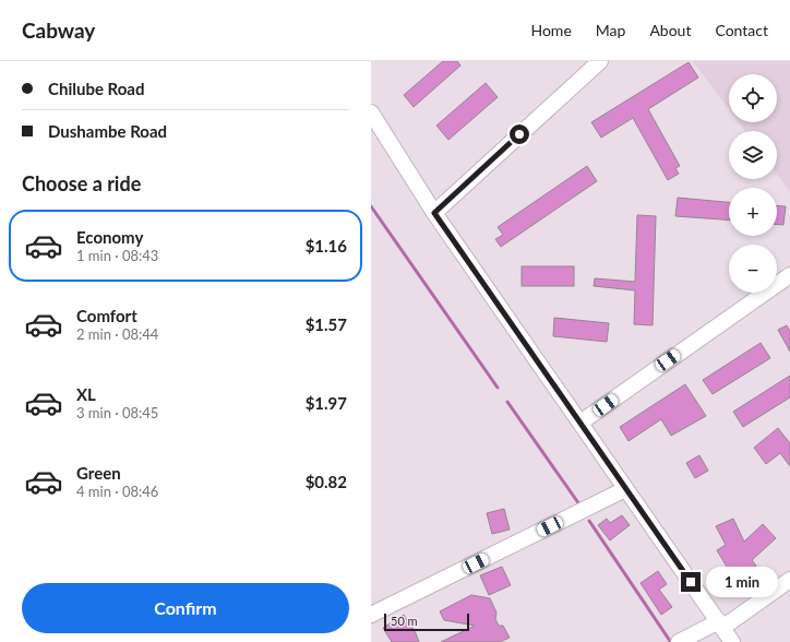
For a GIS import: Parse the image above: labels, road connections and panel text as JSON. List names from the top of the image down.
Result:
{
  "scale_bar": "50 m",
  "page": {
    "header": "Cabway",
    "nav": [
      "Home",
      "Map",
      "About",
      "Contact"
    ],
    "banner": ["Chilube Road", "Dushambe Road"],
    "map_buttons": ["+", "−"],
    "heading": "Choose a ride",
    "list": [
      {
        "name": "Economy",
        "note": "1 min · 08:43",
        "value": "$1.16"
      },
      {
        "name": "Comfort",
        "note": "2 min · 08:44",
        "value": "$1.57"
      },
      {
        "name": "XL",
        "note": "3 min · 08:45",
        "value": "$1.97"
      },
      {
        "name": "Green",
        "note": "4 min · 08:46",
        "value": "$0.82"
      }
    ],
    "bubble": "1 min",
    "buttons": "Confirm",
    "scale": "50 m"
  }
}
